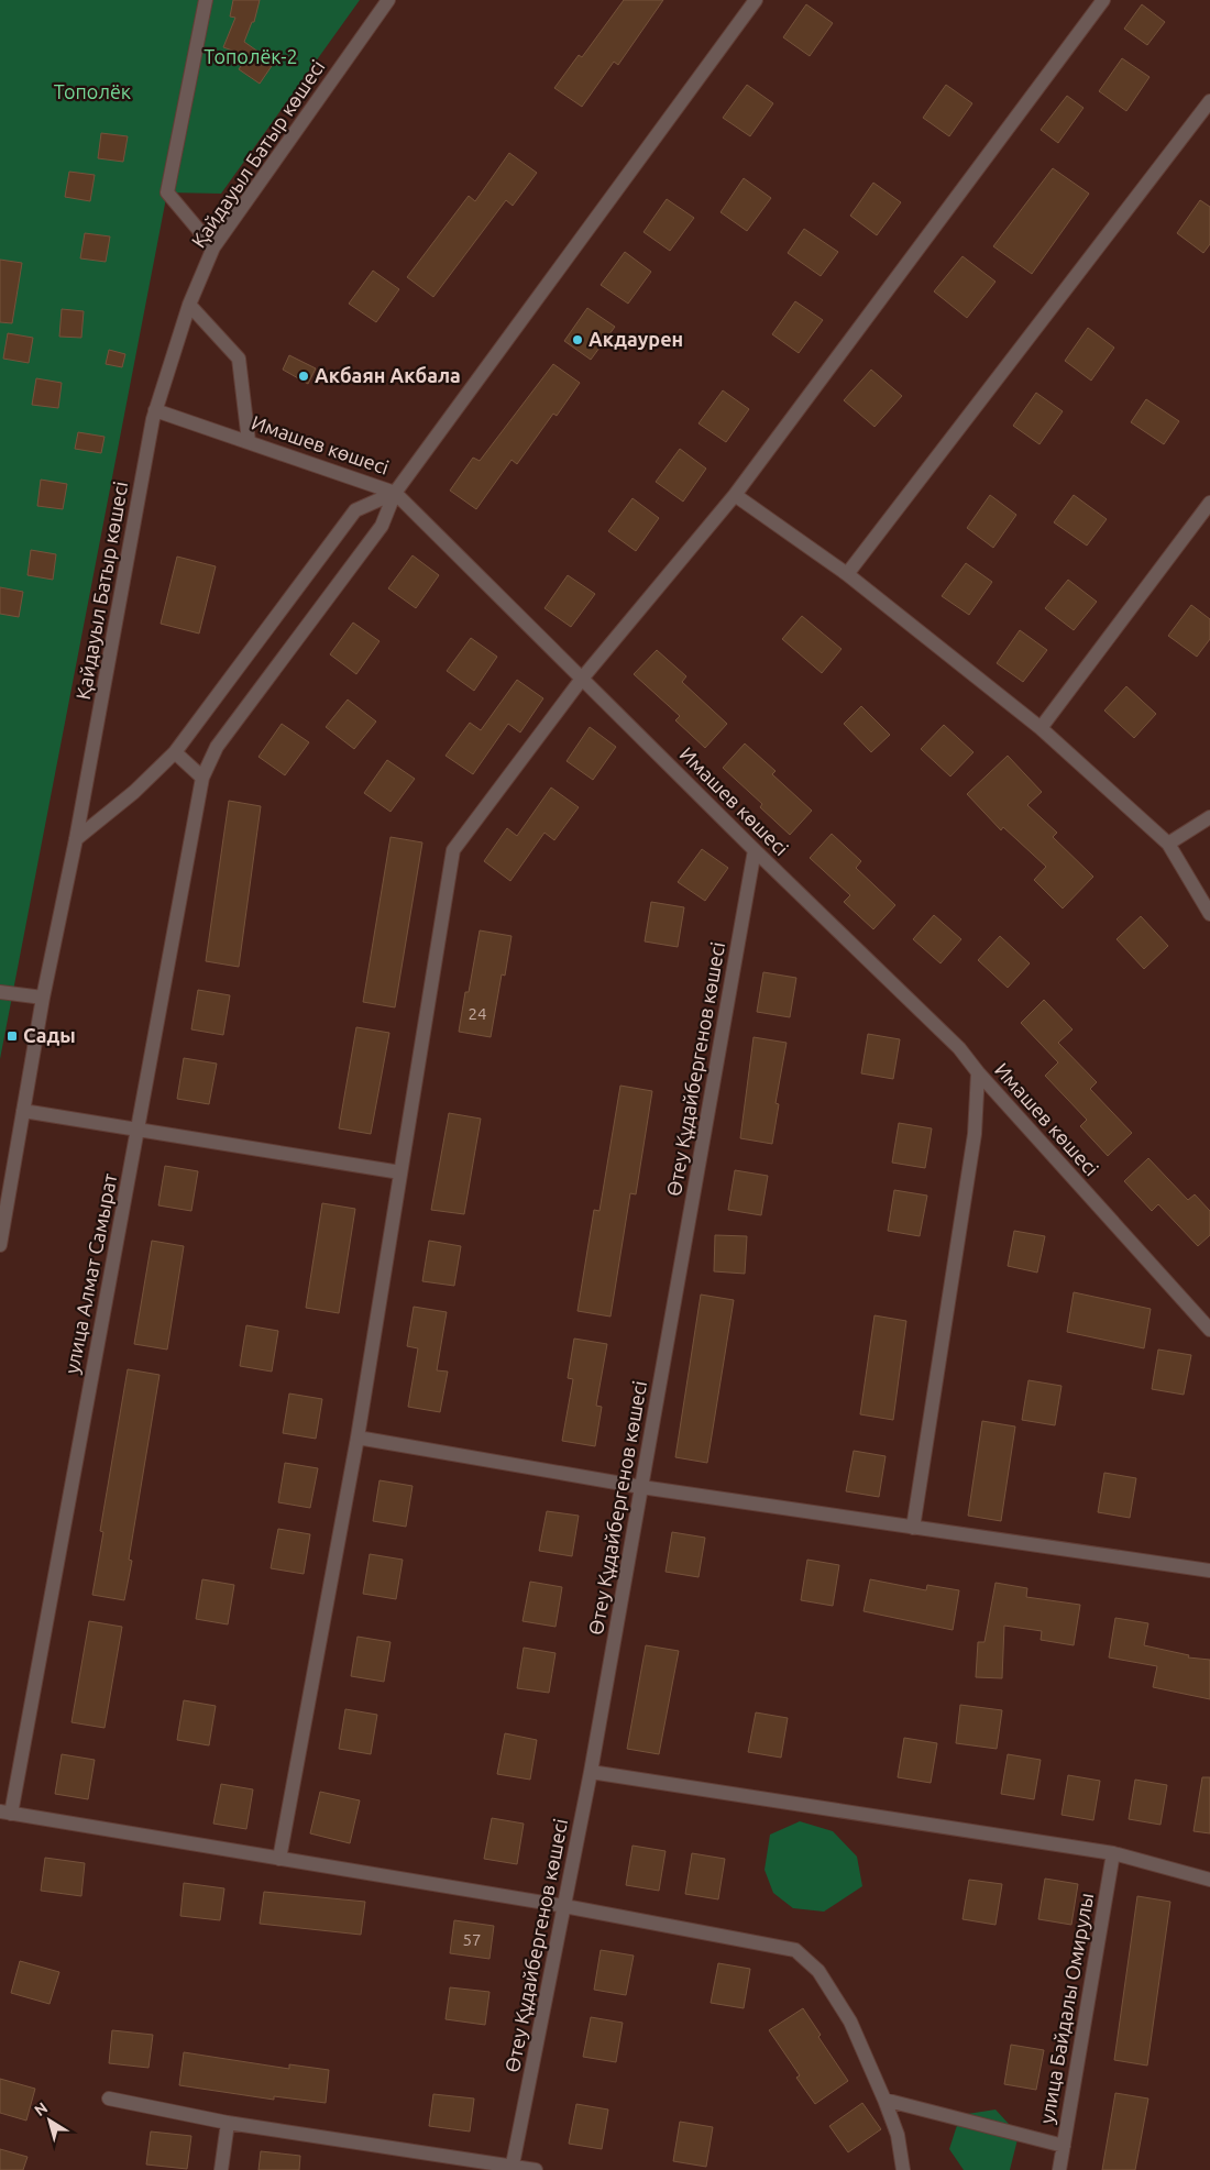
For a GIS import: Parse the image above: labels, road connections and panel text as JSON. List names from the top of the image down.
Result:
{
  "streets": {
    "street": [
      "Қайдауыл Батыр көшесі",
      "Имашев көшесі",
      "Өтеу Құдайбергенов көшесі",
      "улица Алмат Самырат",
      "улица Байдалы Омирулы"
    ]
  },
  "crossings": [
    ["Қайдауыл Батыр көшесі", "Имашев көшесі"],
    ["Имашев көшесі", "Өтеу Құдайбергенов көшесі"],
    ["Имашев көшесі", "улица Алмат Самырат"]
  ],
  "parks": ["Тополёк-2", "Тополёк"],
  "places": {
    "other": ["Акдаурен", "Акбаян Акбала"],
    "transit": ["Сады"]
  },
  "house_numbers": ["24", "57"],
  "north": "top left"
}
